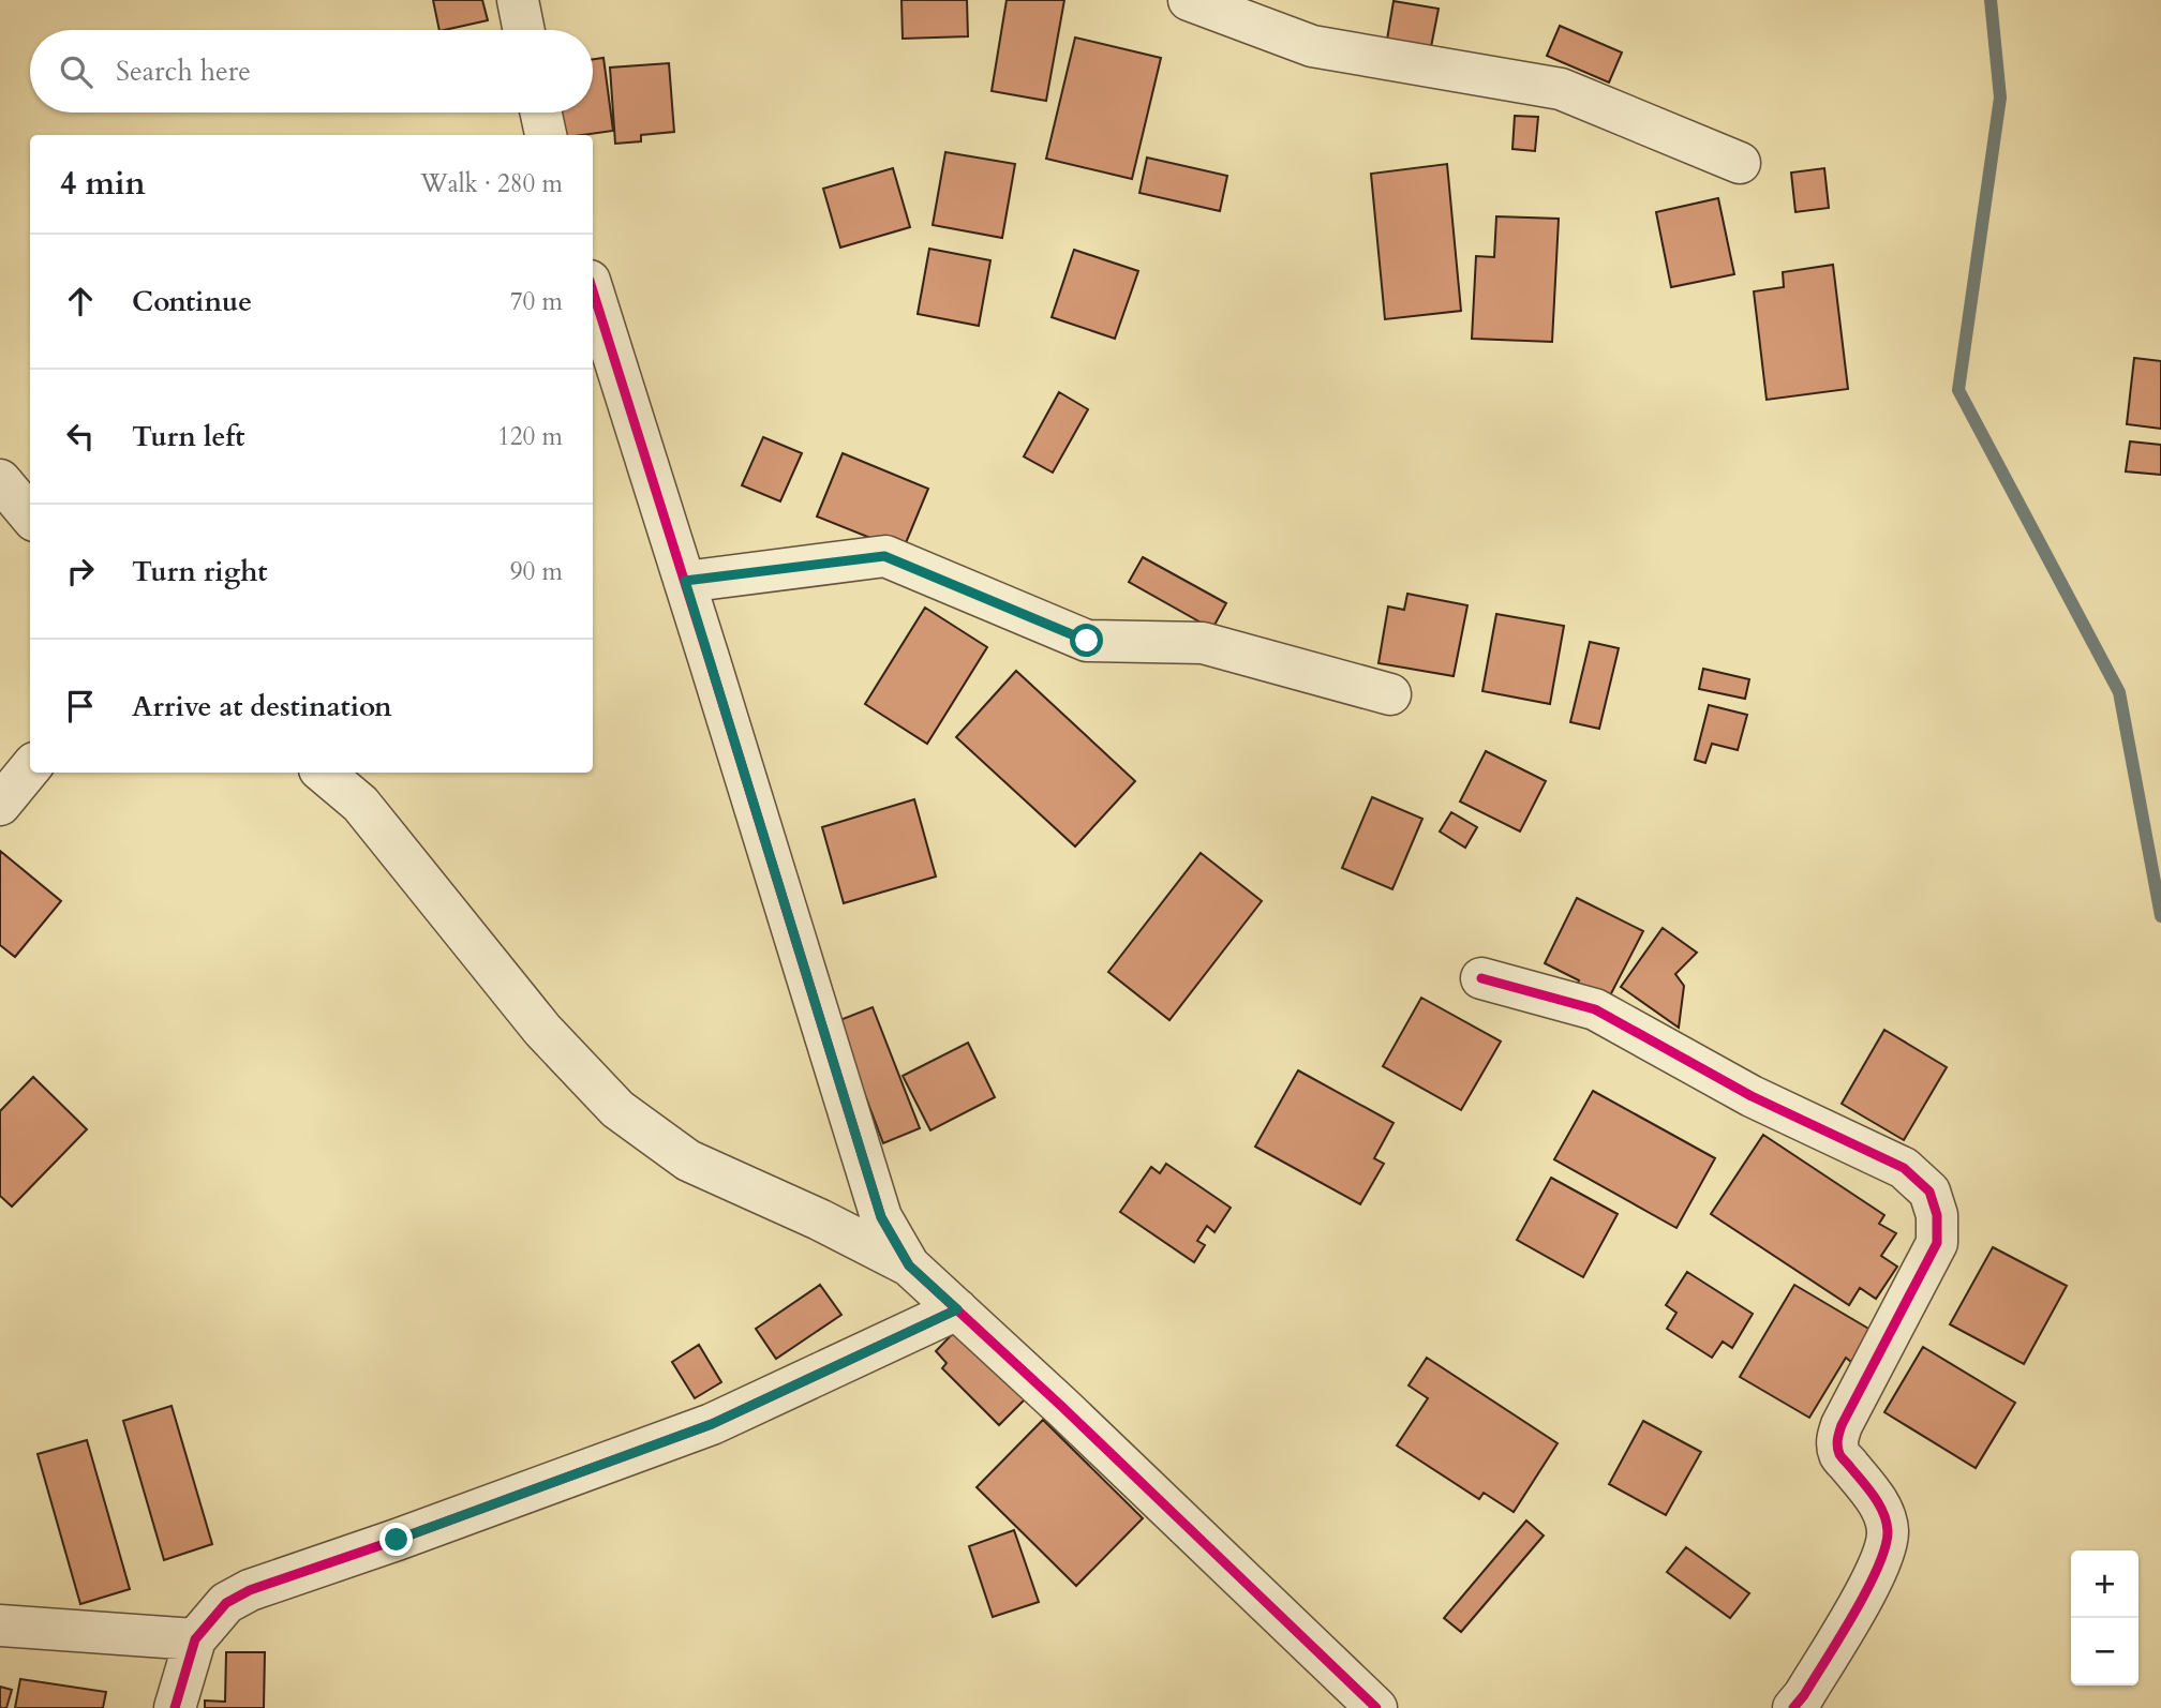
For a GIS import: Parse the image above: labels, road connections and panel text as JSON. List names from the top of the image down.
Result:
{
  "page": {
    "search": "Search here",
    "heading": ["4 min", "Walk · 280 m"],
    "list": [
      ["Continue", "70 m"],
      ["Turn left", "120 m"],
      ["Turn right", "90 m"],
      "Arrive at destination"
    ],
    "map_buttons": ["+", "−"]
  }
}
